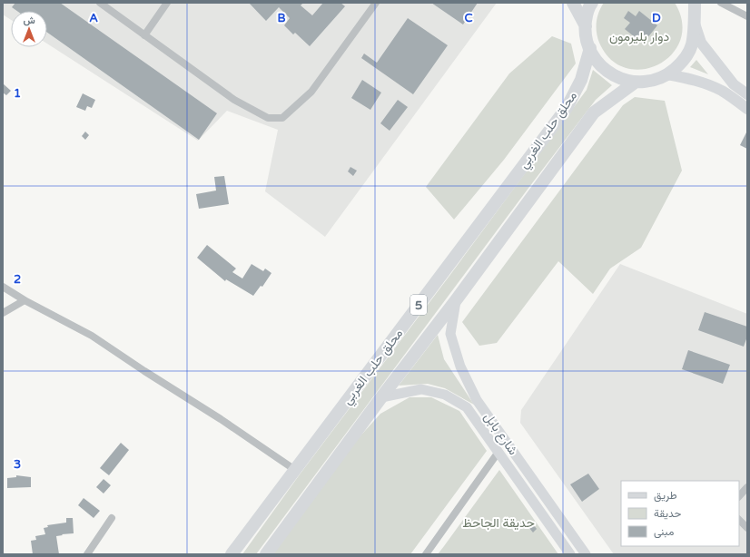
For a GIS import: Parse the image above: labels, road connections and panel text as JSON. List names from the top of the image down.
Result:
{
  "streets": {
    "highway": ["محلق حلب الغربي", "5"],
    "street": ["شارع بابل"]
  },
  "crossings": [
    ["محلق حلب الغربي", "شارع بابل"]
  ],
  "parks": ["دوار بليرمون", "حديقة الجاحظ"],
  "legend": ["طريق", "حديقة", "مبنى"],
  "north": "top",
  "grid": {
    "columns": [
      "A",
      "B",
      "C",
      "D"
    ],
    "rows": ["1", "2", "3"]
  }
}
